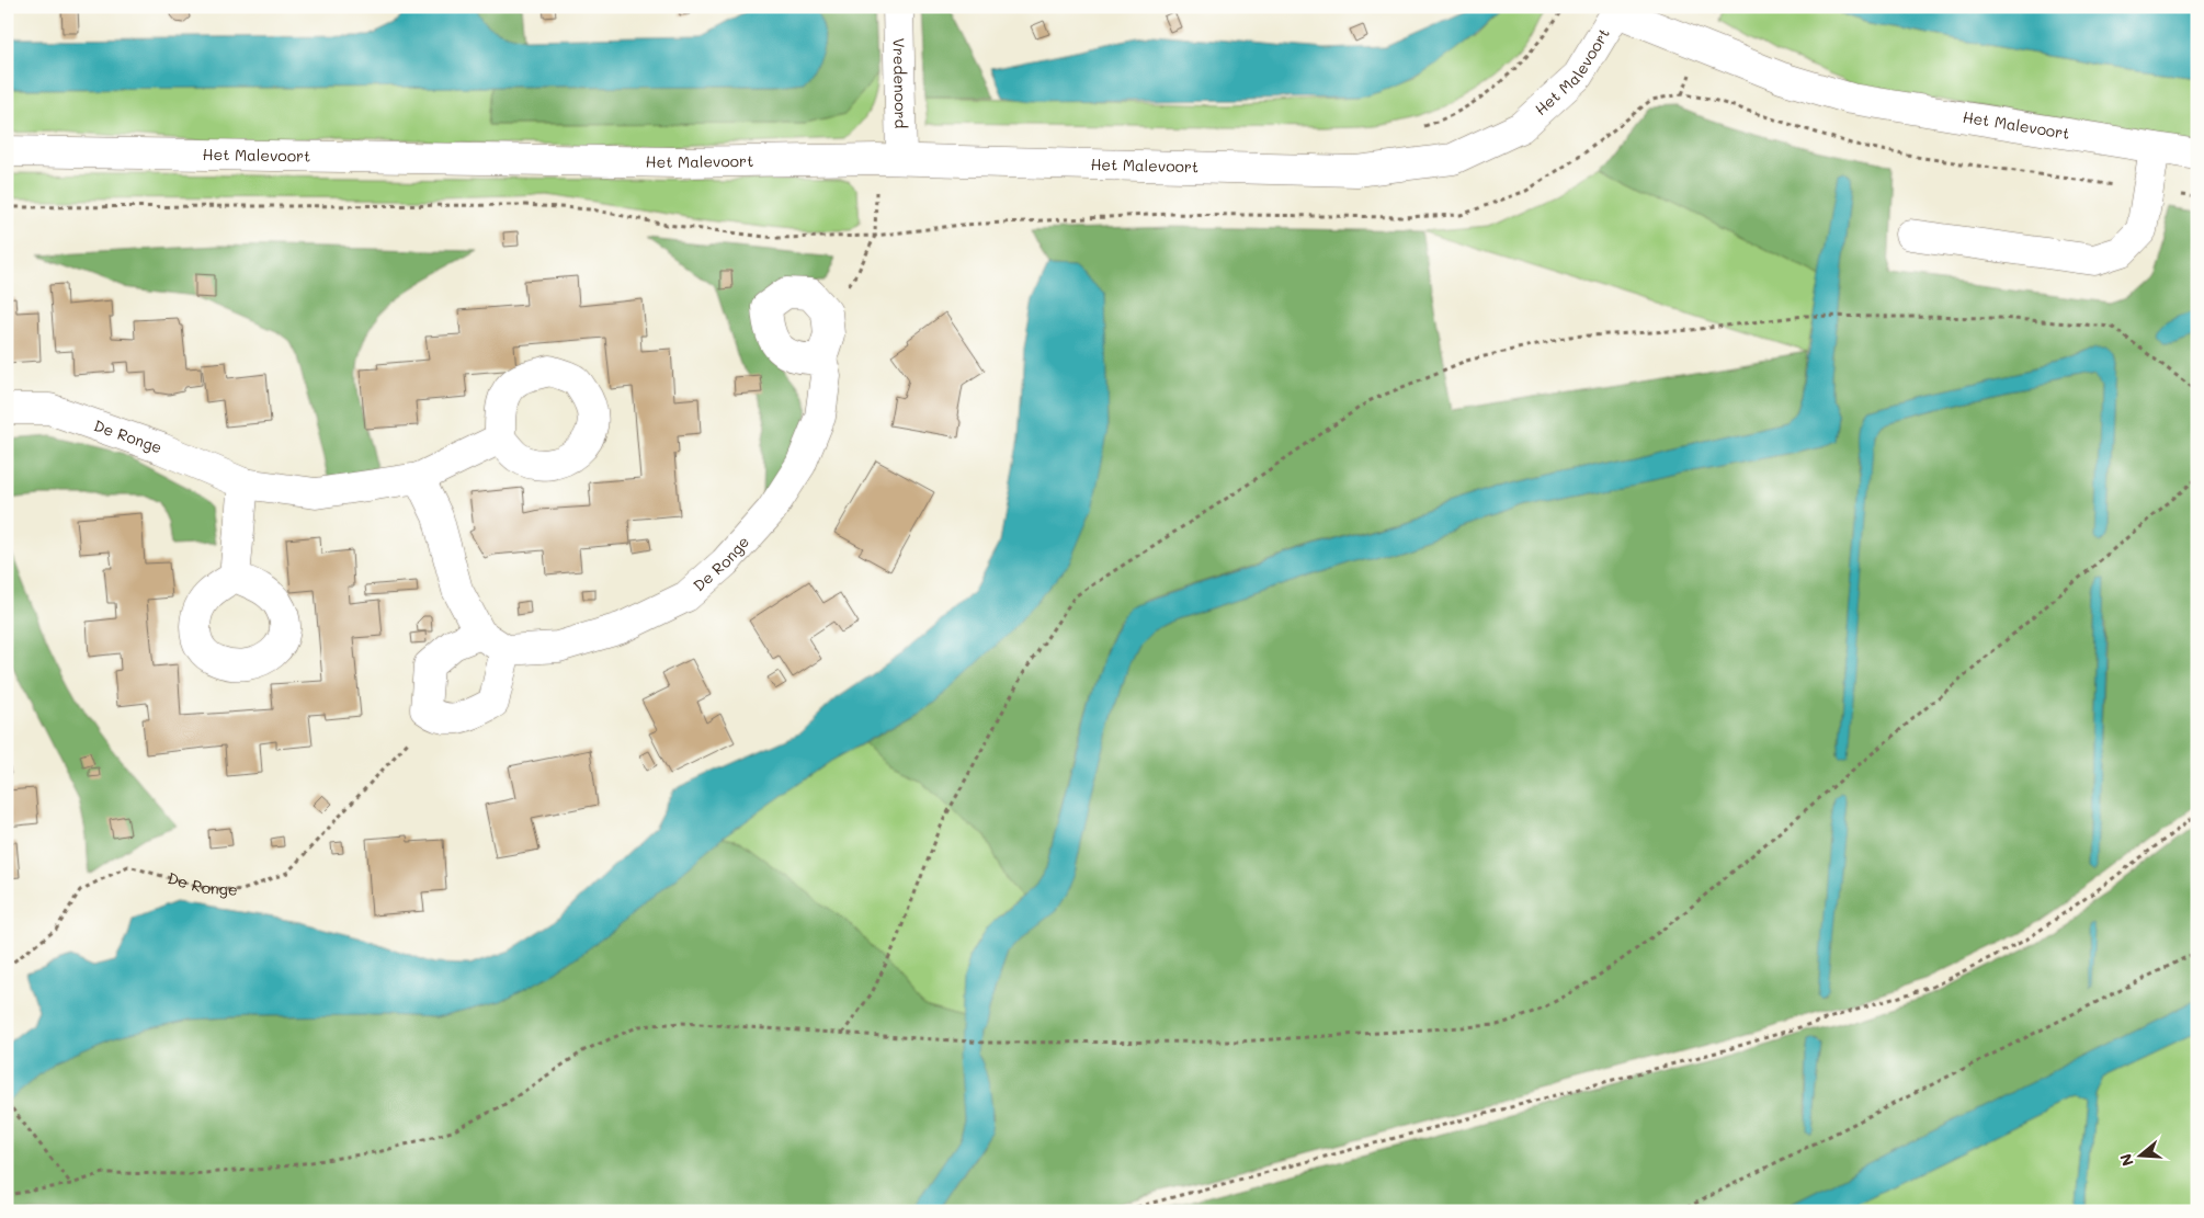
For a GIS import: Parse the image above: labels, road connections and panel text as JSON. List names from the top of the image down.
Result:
{
  "streets": {
    "street": ["Het Malevoort", "Vredenoord", "De Ronge"]
  },
  "crossings": [
    ["Het Malevoort", "Vredenoord"]
  ],
  "north": "left"
}
